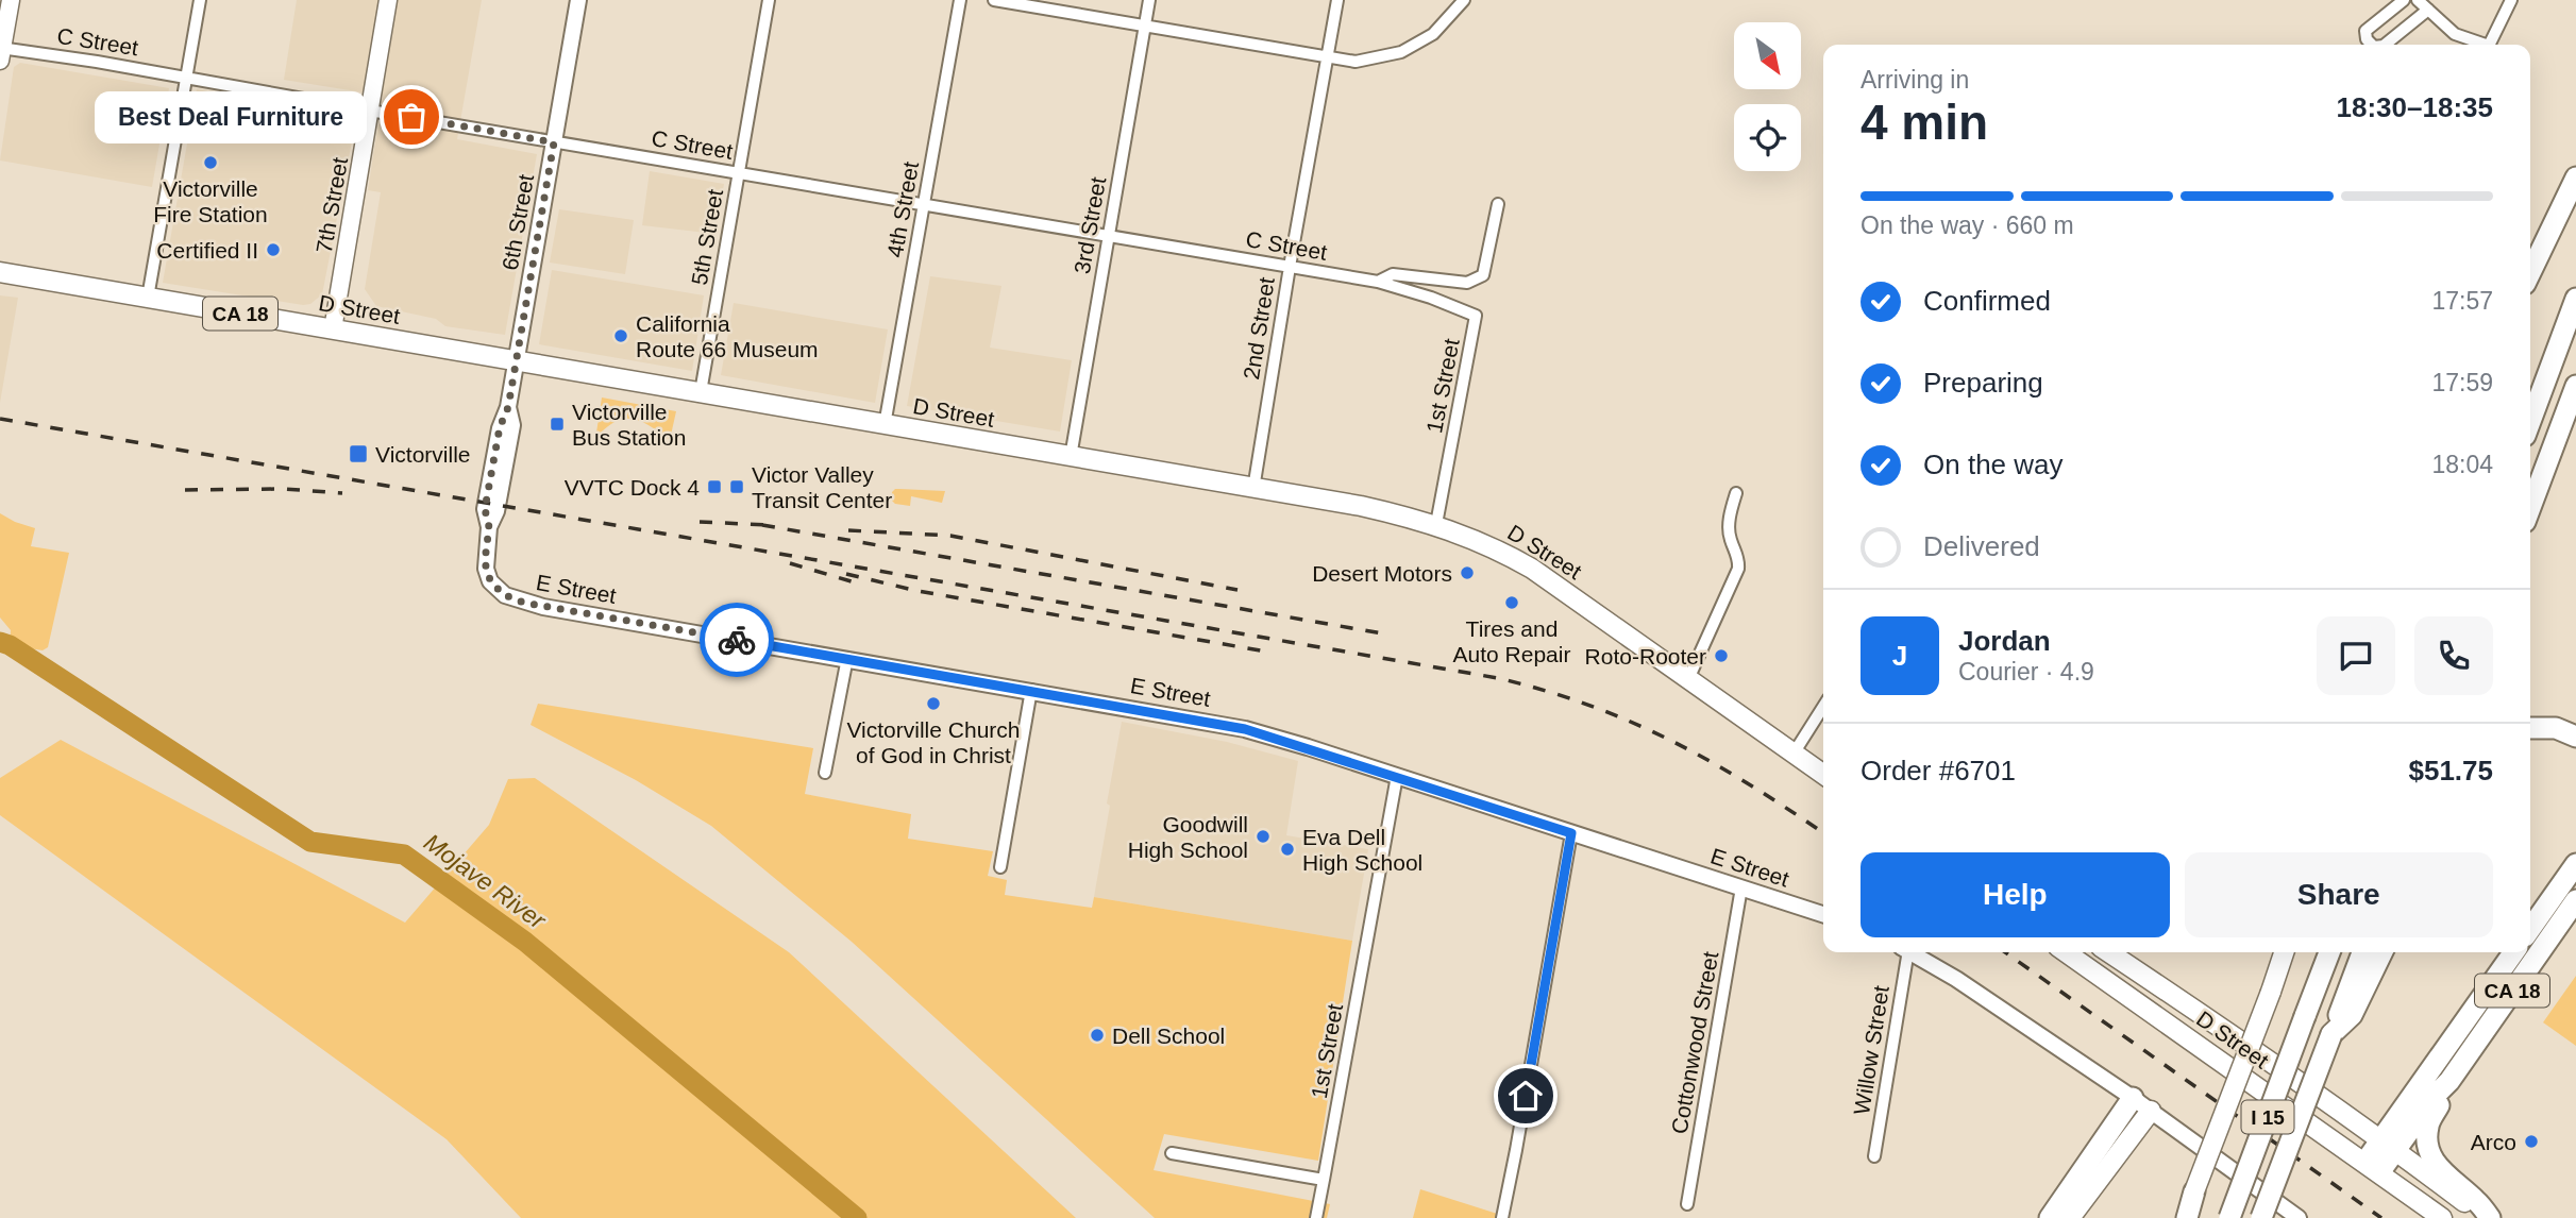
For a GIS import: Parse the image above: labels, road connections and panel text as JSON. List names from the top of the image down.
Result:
{
  "streets": {
    "highway": ["CA 18", "I 15"],
    "main road": ["7th Street", "D Street"],
    "street": [
      "C Street",
      "4th Street",
      "6th Street",
      "3rd Street",
      "5th Street",
      "2nd Street",
      "1st Street",
      "E Street",
      "Cottonwood Street",
      "Willow Street"
    ]
  },
  "crossings": [
    ["C Street", "7th Street"],
    ["C Street", "4th Street"],
    ["C Street", "6th Street"],
    ["C Street", "3rd Street"],
    ["C Street", "5th Street"],
    ["C Street", "2nd Street"],
    ["C Street", "1st Street"],
    ["7th Street", "D Street"],
    ["4th Street", "D Street"],
    ["6th Street", "D Street"],
    ["6th Street", "E Street"],
    ["3rd Street", "D Street"],
    ["5th Street", "D Street"],
    ["D Street", "CA 18"],
    ["D Street", "2nd Street"],
    ["D Street", "1st Street"],
    ["1st Street", "E Street"],
    ["E Street", "Cottonwood Street"]
  ],
  "water": ["Mojave River"],
  "places": {
    "other": [
      "Best Deal Furniture",
      "Victorville Fire Station",
      "Certified II",
      "California Route 66 Museum",
      "Desert Motors",
      "Tires and Auto Repair",
      "Roto-Rooter",
      "Victorville Church of God in Christ",
      "Goodwill High School",
      "Eva Dell High School",
      "Dell School",
      "Arco"
    ],
    "transit": [
      "Victorville Bus Station",
      "Victorville",
      "VVTC Dock 4",
      "Victor Valley Transit Center"
    ]
  },
  "north": "bottom right",
  "page": {
    "heading": ["4 min", "Arriving in", "18:30–18:35"],
    "panel": [
      "Jordan",
      "Courier · 4.9",
      "Order #6701",
      "$51.75"
    ],
    "bubble": "Best Deal Furniture",
    "bar": "On the way · 660 m",
    "list": [
      ["Confirmed", "17:57"],
      ["Preparing", "17:59"],
      ["On the way", "18:04"],
      "Delivered"
    ],
    "round": "J",
    "buttons": ["Help", "Share"]
  }
}
